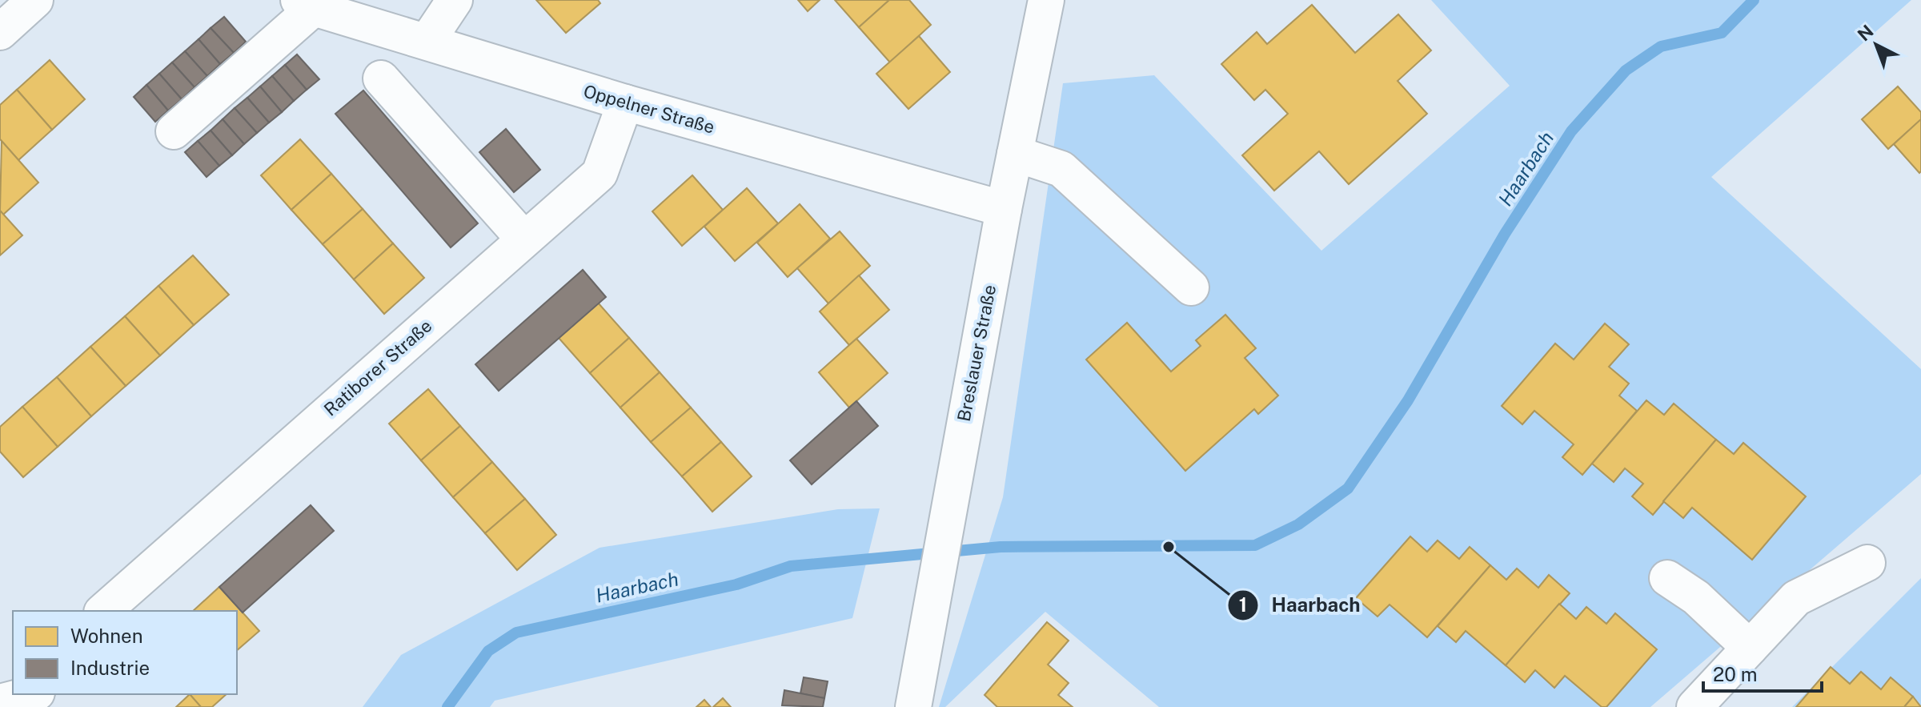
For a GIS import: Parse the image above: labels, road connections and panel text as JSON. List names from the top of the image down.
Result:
{
  "streets": {
    "street": ["Oppelner Straße", "Breslauer Straße", "Ratiborer Straße"]
  },
  "crossings": [
    ["Oppelner Straße", "Breslauer Straße"],
    ["Oppelner Straße", "Ratiborer Straße"]
  ],
  "water": ["Haarbach"],
  "places": ["Haarbach"],
  "legend": ["Wohnen", "Industrie"],
  "scale_bar": "20 m",
  "north": "top left"
}
